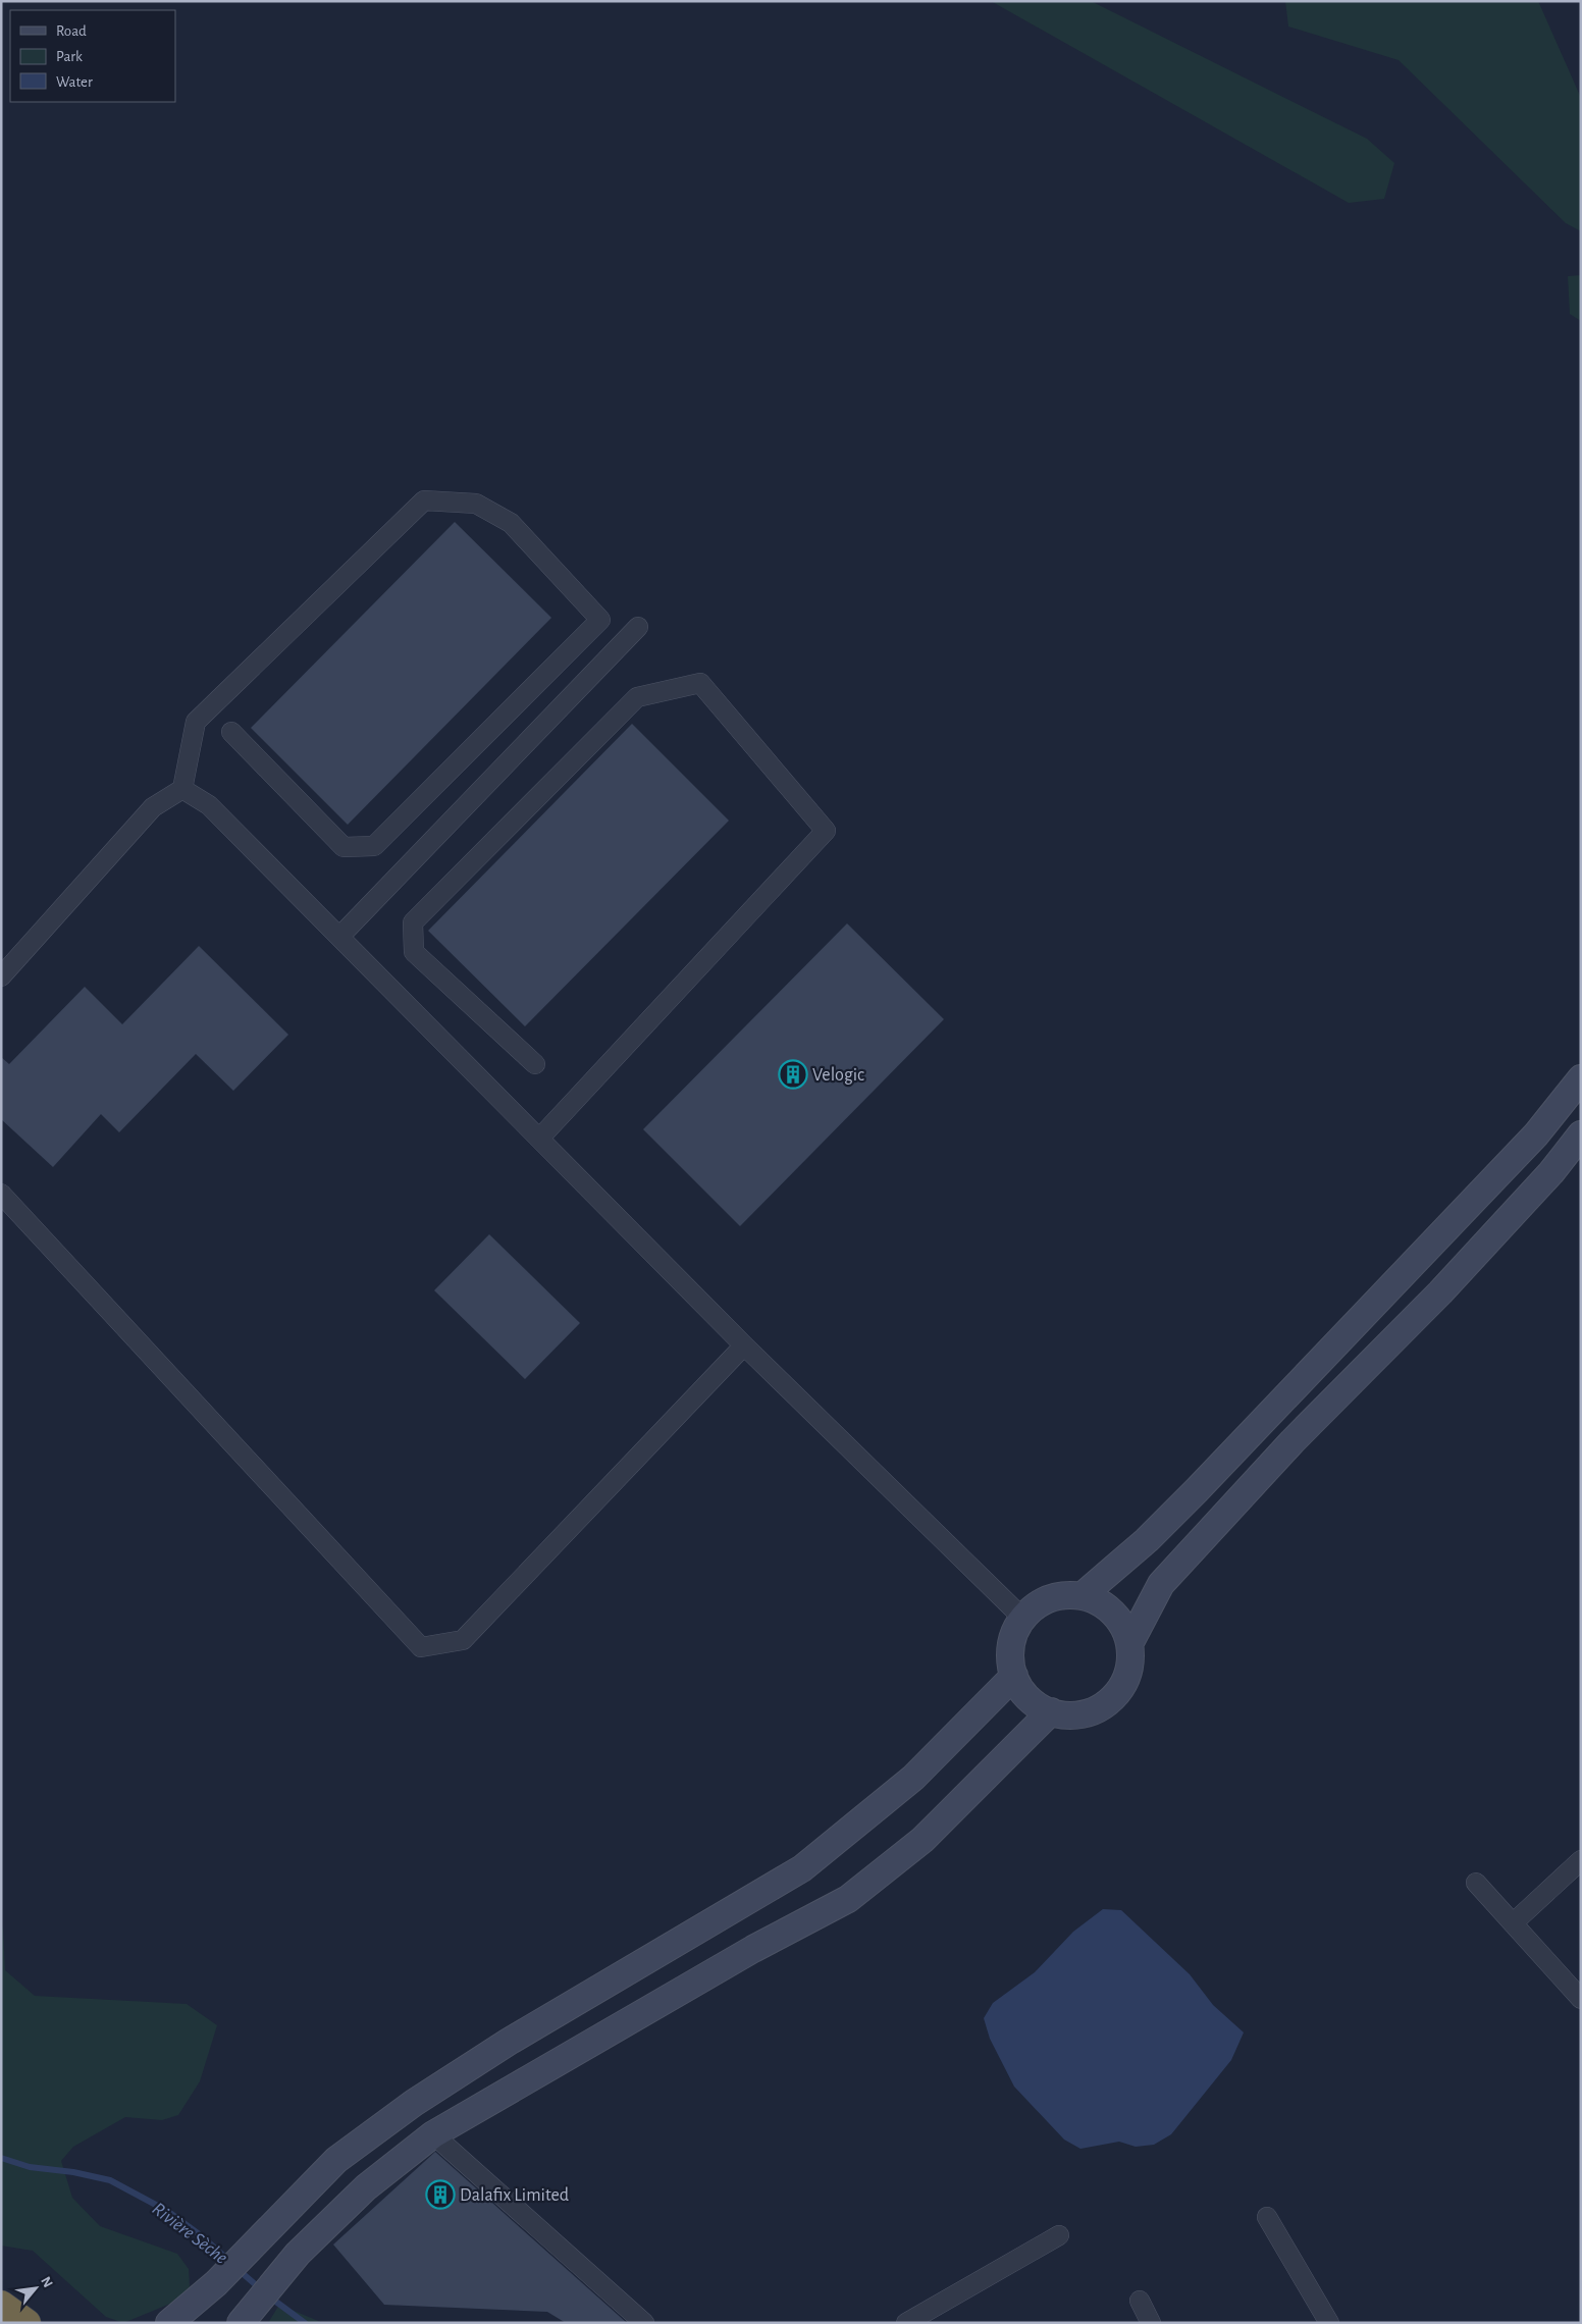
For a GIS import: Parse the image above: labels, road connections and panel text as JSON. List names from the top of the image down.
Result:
{
  "water": ["Rivière Sèche"],
  "places": {
    "building": ["Velogic", "Dalafix Limited"]
  },
  "legend": ["Road", "Park", "Water"],
  "north": "top right"
}
